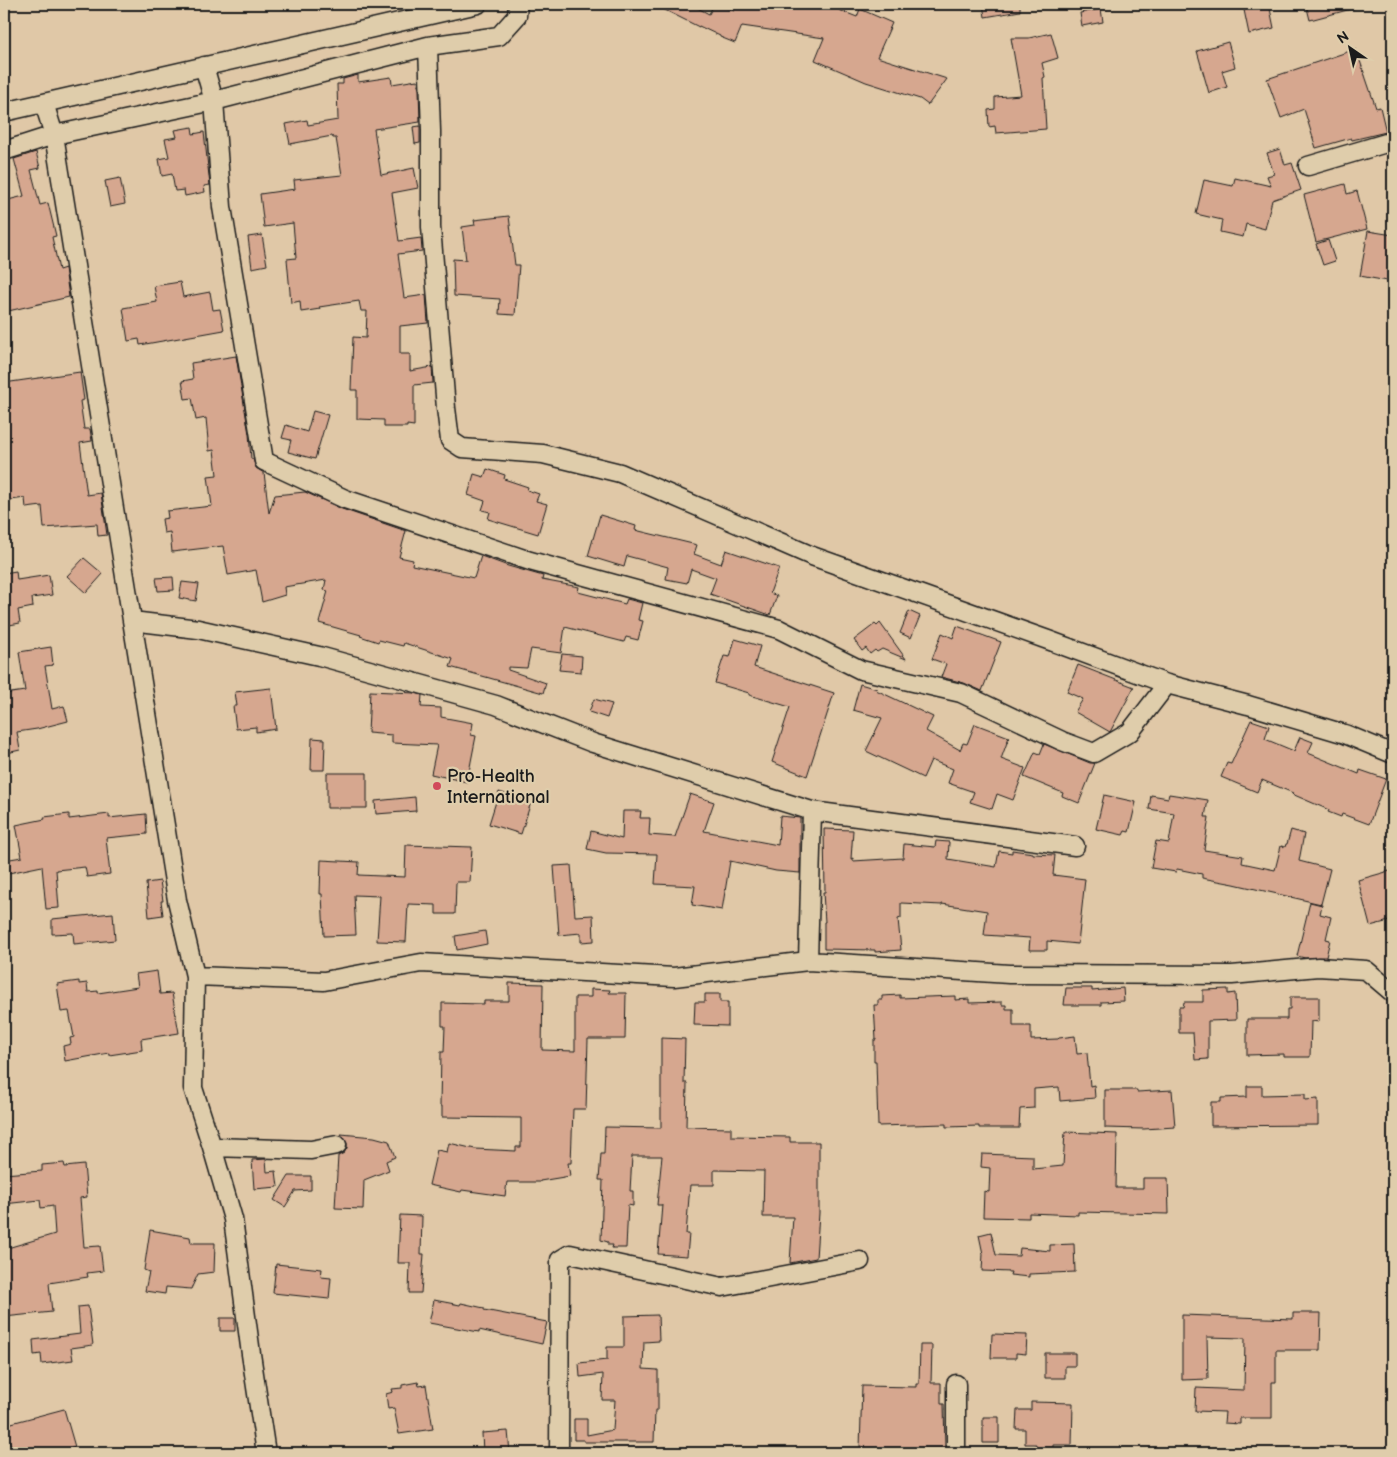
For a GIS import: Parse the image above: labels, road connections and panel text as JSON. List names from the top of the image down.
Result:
{
  "places": ["Pro-Health International"],
  "north": "top left"
}
